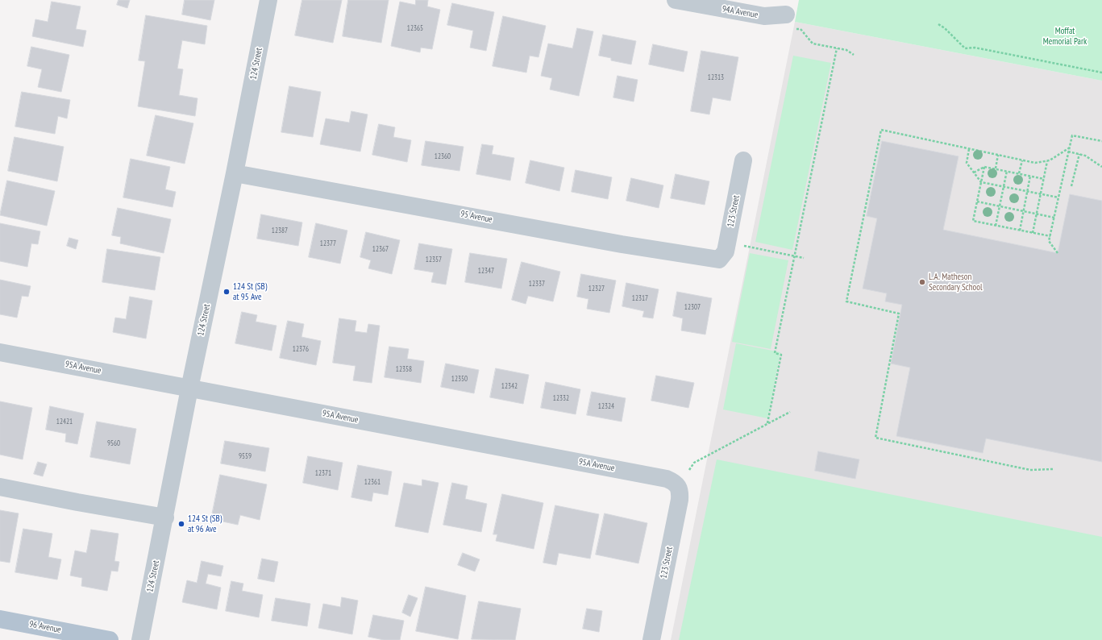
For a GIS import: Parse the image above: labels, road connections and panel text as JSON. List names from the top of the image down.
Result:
{
  "streets": {
    "main road": ["96 Avenue"],
    "street": [
      "94A Avenue",
      "124 Street",
      "123 Street",
      "95 Avenue",
      "95A Avenue"
    ]
  },
  "crossings": [
    ["124 Street", "95 Avenue"],
    ["124 Street", "95A Avenue"],
    ["123 Street", "95 Avenue"],
    ["123 Street", "95A Avenue"]
  ],
  "parks": ["Moffat Memorial Park"],
  "places": ["L.A. Matheson Secondary School", "124 St (SB) at 95 Ave", "124 St (SB) at 96 Ave"],
  "house_numbers": [
    "12365",
    "12313",
    "12360",
    "12387",
    "12377",
    "12367",
    "12357",
    "12347",
    "12337",
    "12327",
    "12317",
    "12307",
    "12376",
    "12358",
    "12350",
    "12342",
    "12332",
    "12324",
    "12421",
    "9560",
    "9559",
    "12371",
    "12361"
  ]
}
